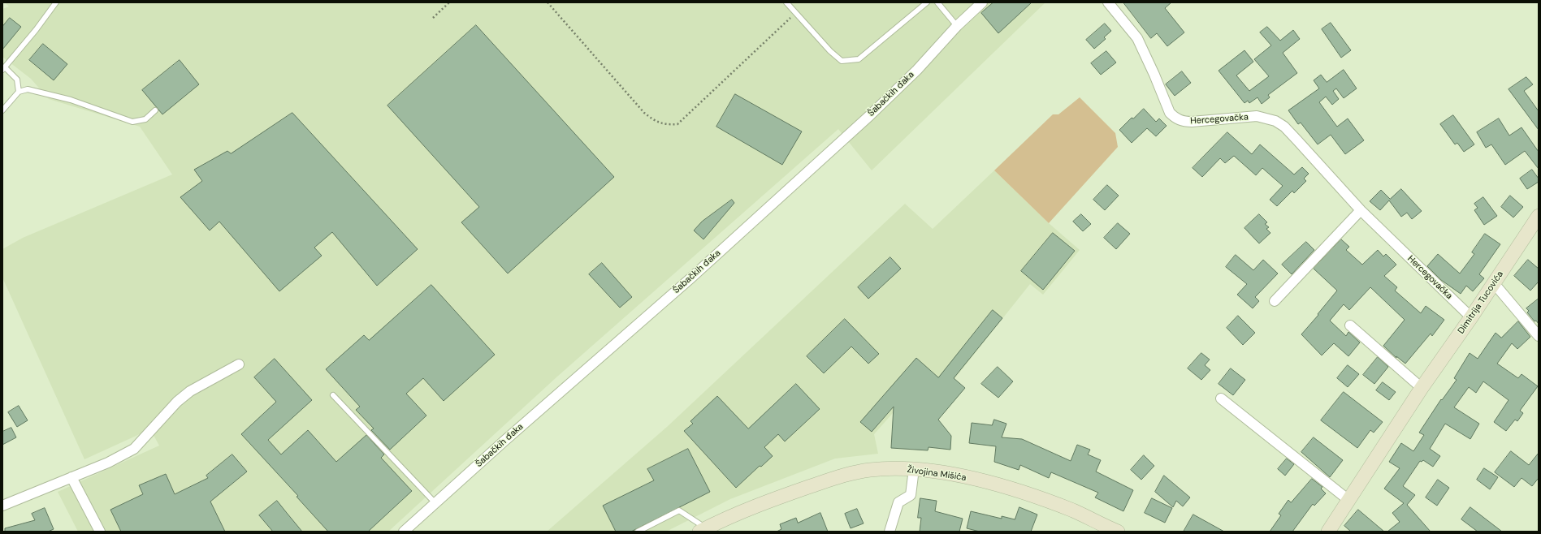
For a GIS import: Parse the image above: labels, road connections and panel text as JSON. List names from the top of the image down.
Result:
{
  "streets": {
    "main road": ["Dimitrija Tucovića", "Živojina Mišića"],
    "street": ["Šabačkih đaka", "Hercegovačka"]
  },
  "crossings": [
    ["Hercegovačka", "Dimitrija Tucovića"]
  ]
}
